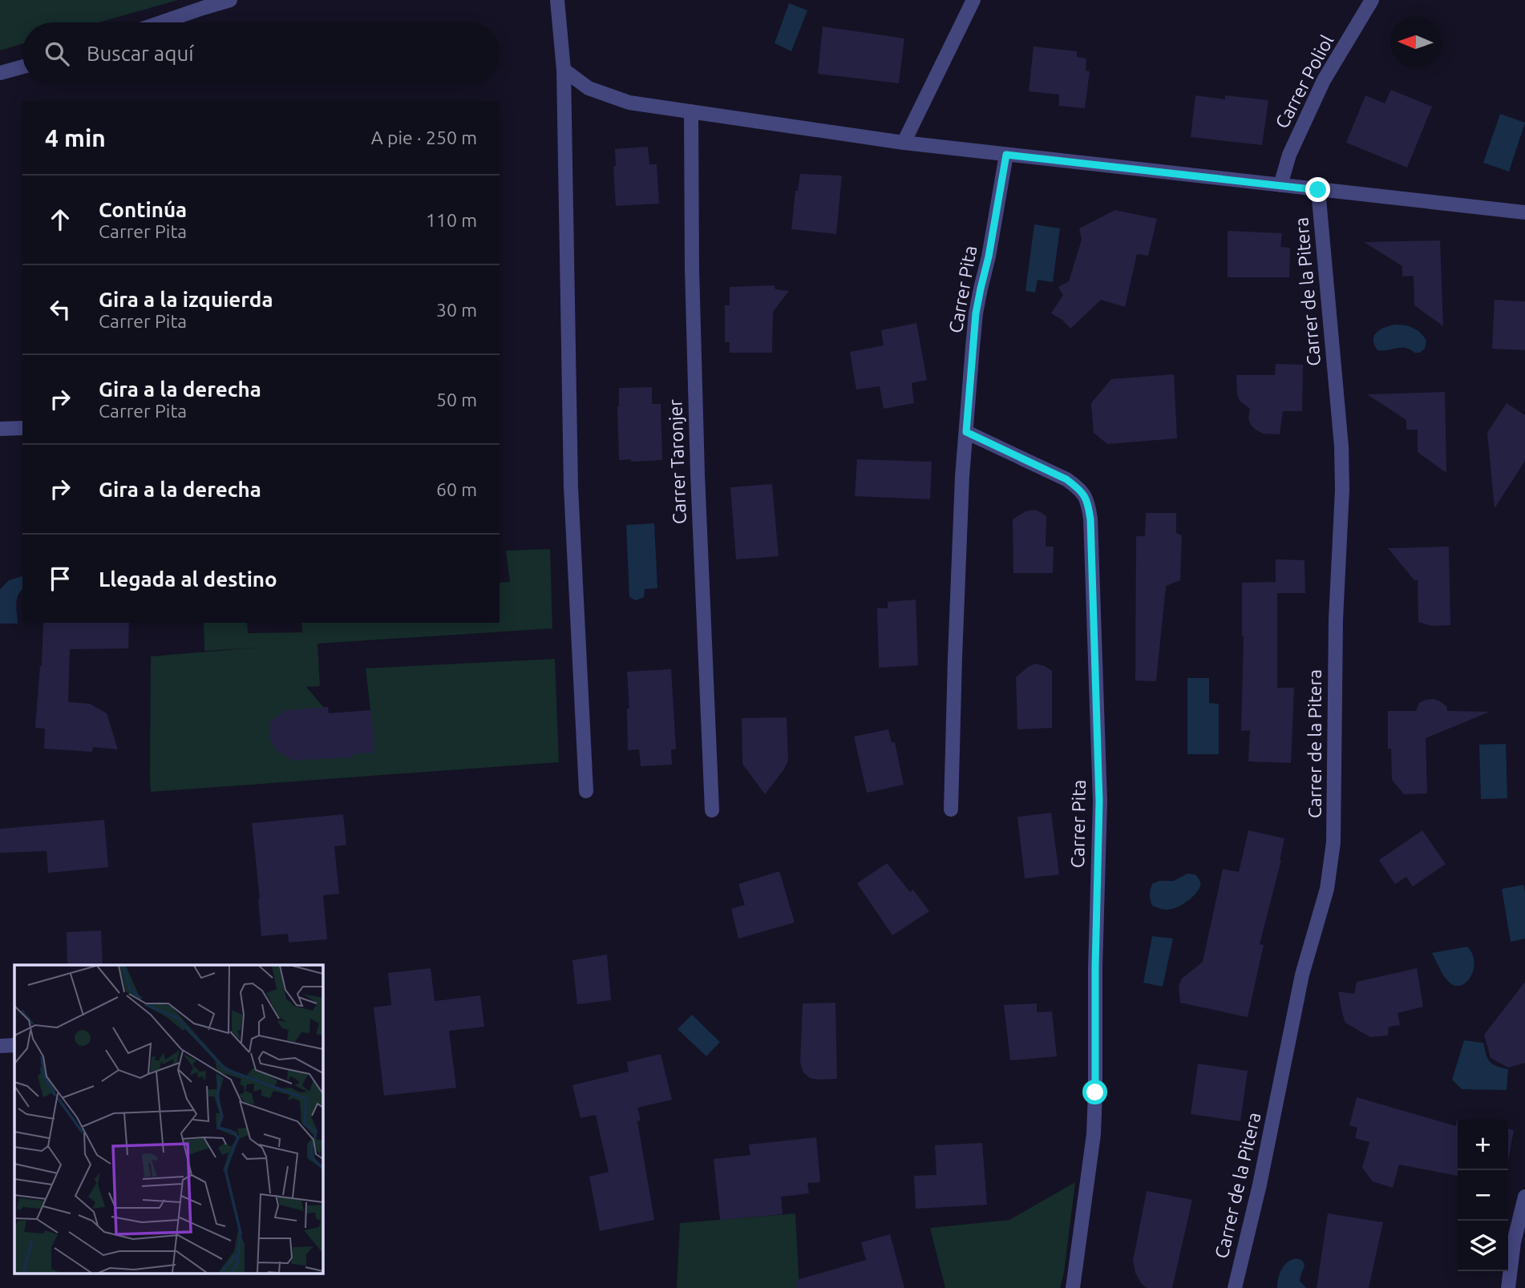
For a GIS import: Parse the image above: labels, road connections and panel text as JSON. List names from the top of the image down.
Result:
{
  "streets": {
    "street": [
      "Carrer Poliol",
      "Carrer Pita",
      "Carrer de la Pitera",
      "Carrer Taronjer"
    ]
  },
  "north": "left",
  "page": {
    "search": "Buscar aquí",
    "heading": ["4 min", "A pie · 250 m"],
    "list": [
      ["Continúa", "Carrer Pita", "110 m"],
      ["Gira a la izquierda", "Carrer Pita", "30 m"],
      ["Gira a la derecha", "Carrer Pita", "50 m"],
      ["Gira a la derecha", "60 m"],
      "Llegada al destino"
    ],
    "map_buttons": ["+", "−"]
  }
}
